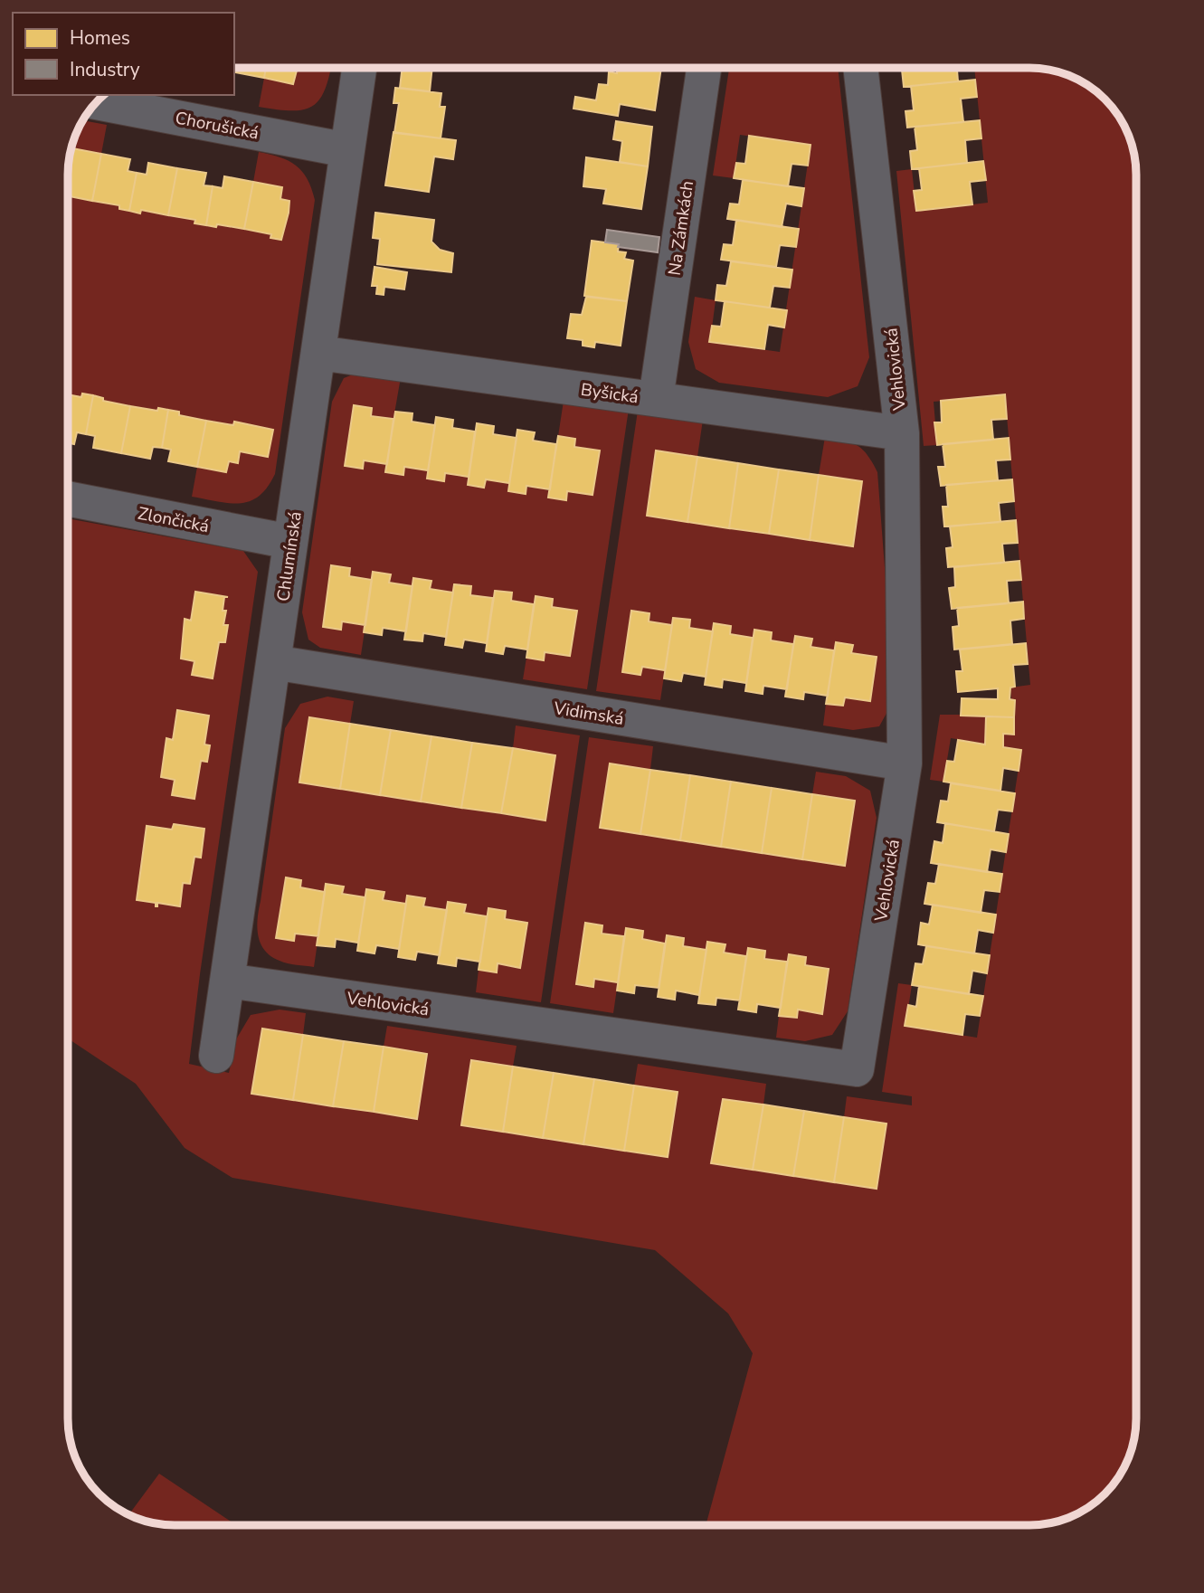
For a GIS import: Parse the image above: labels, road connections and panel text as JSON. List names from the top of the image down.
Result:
{
  "streets": {
    "street": [
      "Chorušická",
      "Na Zámkách",
      "Vehlovická",
      "Byšická",
      "Zlončická",
      "Chlumínská",
      "Vidimská"
    ]
  },
  "crossings": [
    ["Chorušická", "Chlumínská"],
    ["Na Zámkách", "Byšická"],
    ["Vehlovická", "Byšická"],
    ["Vehlovická", "Chlumínská"],
    ["Vehlovická", "Vidimská"],
    ["Byšická", "Chlumínská"],
    ["Zlončická", "Chlumínská"],
    ["Chlumínská", "Vidimská"]
  ],
  "legend": ["Homes", "Industry"]
}
